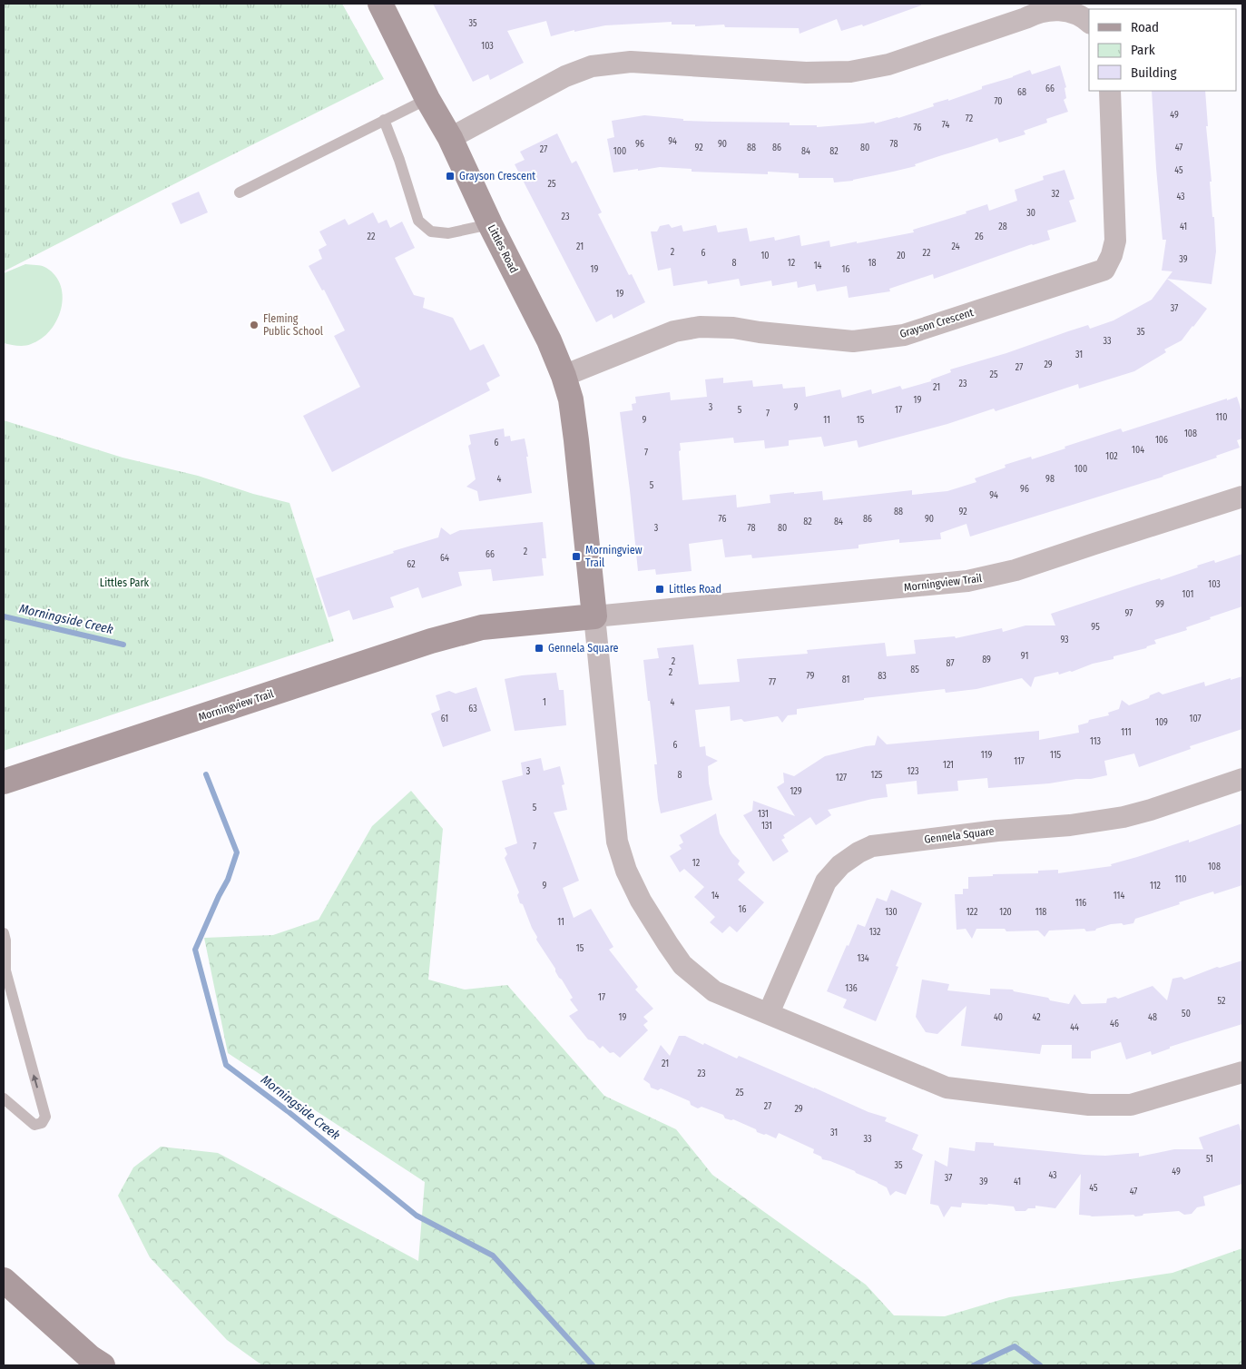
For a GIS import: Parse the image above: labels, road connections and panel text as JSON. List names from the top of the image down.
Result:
{
  "streets": {
    "street": [
      "Littles Road",
      "Grayson Crescent",
      "Morningview Trail",
      "Gennela Square"
    ]
  },
  "crossings": [
    ["Littles Road", "Grayson Crescent"],
    ["Littles Road", "Morningview Trail"]
  ],
  "water": ["Morningside Creek"],
  "parks": ["Littles Park"],
  "places": {
    "transit": [
      "Grayson Crescent",
      "Morningview Trail",
      "Littles Road",
      "Gennela Square"
    ],
    "other": ["Fleming Public School"]
  },
  "house_numbers": [
    "35",
    "103",
    "66",
    "68",
    "70",
    "49",
    "72",
    "74",
    "76",
    "94",
    "96",
    "90",
    "78",
    "92",
    "88",
    "86",
    "80",
    "47",
    "27",
    "100",
    "84",
    "82",
    "45",
    "25",
    "32",
    "43",
    "30",
    "23",
    "28",
    "41",
    "22",
    "26",
    "21",
    "24",
    "2",
    "6",
    "22",
    "10",
    "20",
    "39",
    "8",
    "12",
    "18",
    "14",
    "19",
    "16",
    "19",
    "37",
    "35",
    "33",
    "31",
    "29",
    "27",
    "25",
    "23",
    "21",
    "19",
    "3",
    "9",
    "5",
    "17",
    "7",
    "110",
    "9",
    "11",
    "15",
    "108",
    "106",
    "6",
    "104",
    "7",
    "102",
    "100",
    "4",
    "98",
    "5",
    "96",
    "94",
    "88",
    "92",
    "76",
    "86",
    "90",
    "82",
    "84",
    "3",
    "78",
    "80",
    "2",
    "66",
    "64",
    "62",
    "103",
    "101",
    "99",
    "97",
    "95",
    "93",
    "91",
    "89",
    "2",
    "87",
    "85",
    "2",
    "79",
    "83",
    "81",
    "77",
    "1",
    "4",
    "63",
    "61",
    "107",
    "109",
    "111",
    "113",
    "6",
    "119",
    "115",
    "117",
    "121",
    "3",
    "123",
    "8",
    "125",
    "127",
    "129",
    "5",
    "131",
    "131",
    "7",
    "12",
    "108",
    "110",
    "9",
    "112",
    "14",
    "114",
    "116",
    "16",
    "130",
    "122",
    "120",
    "118",
    "11",
    "132",
    "15",
    "134",
    "136",
    "17",
    "52",
    "50",
    "19",
    "40",
    "42",
    "48",
    "46",
    "44",
    "21",
    "23",
    "25",
    "27",
    "29",
    "31",
    "33",
    "51",
    "35",
    "49",
    "43",
    "37",
    "39",
    "41",
    "45",
    "47"
  ],
  "legend": ["Road", "Park", "Building"]
}
